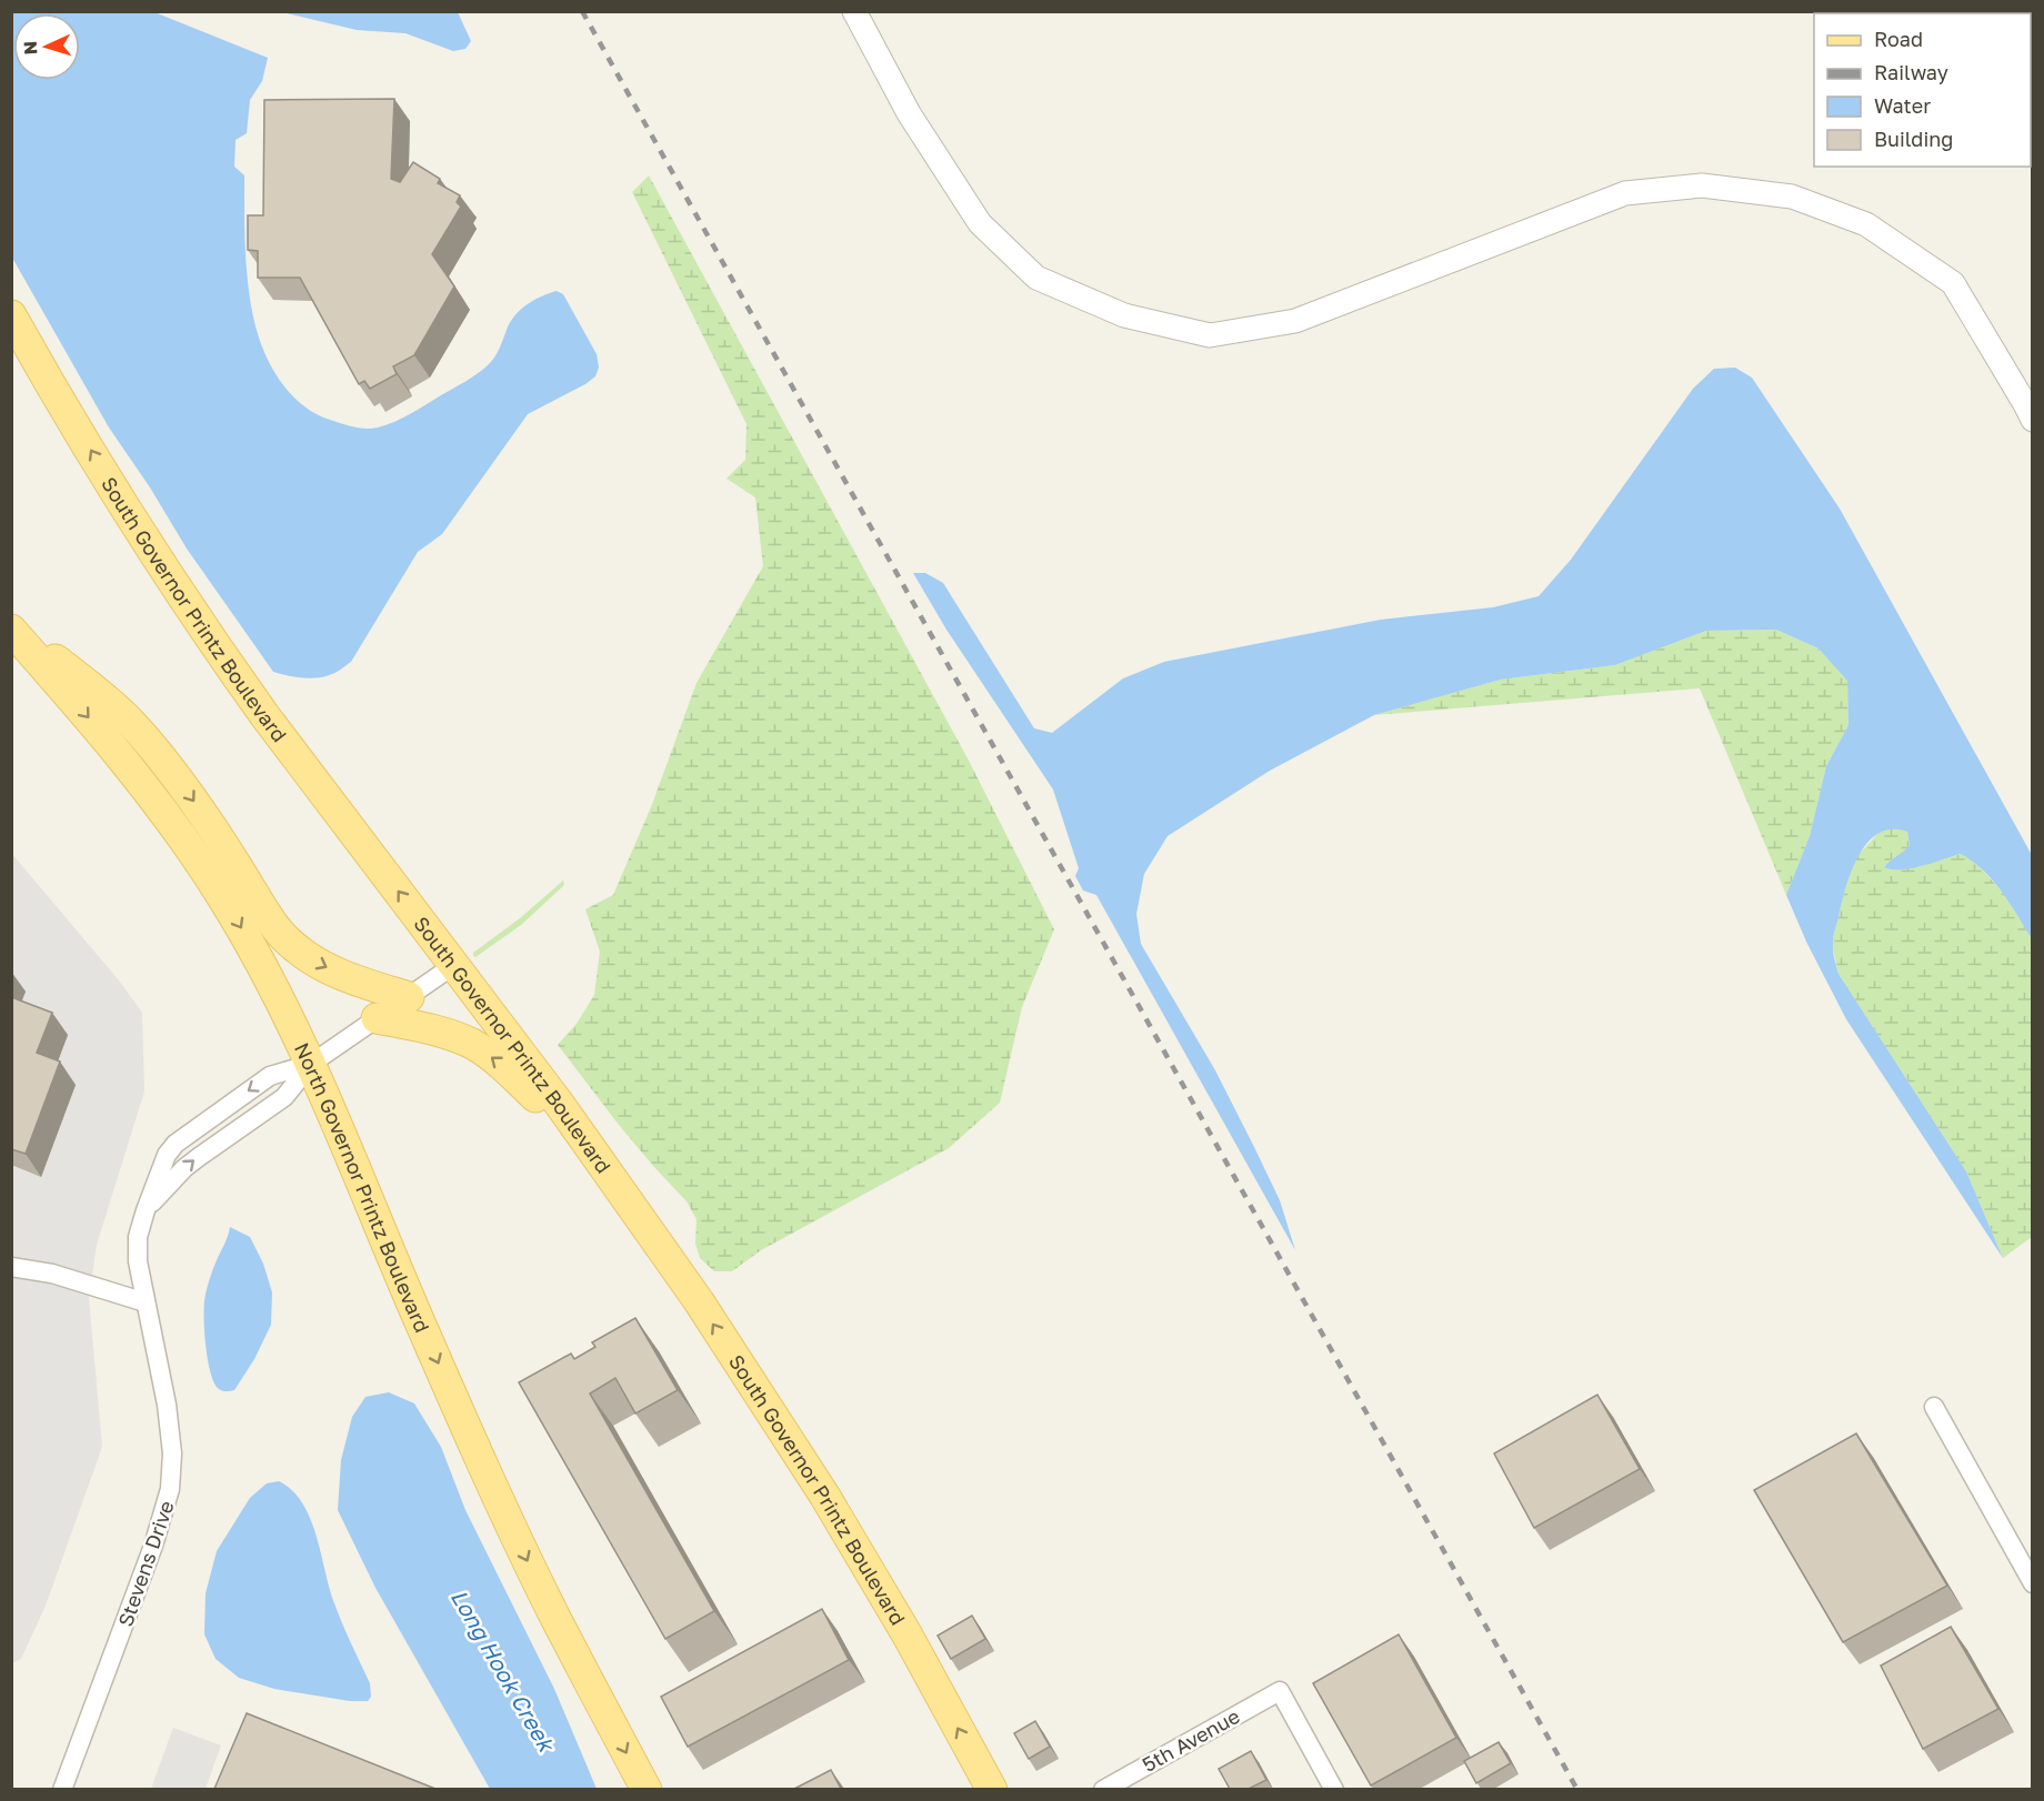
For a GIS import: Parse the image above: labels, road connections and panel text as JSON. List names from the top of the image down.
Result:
{
  "streets": {
    "main road": ["South Governor Printz Boulevard", "North Governor Printz Boulevard"],
    "street": ["Stevens Drive", "5th Avenue"]
  },
  "crossings": [
    ["South Governor Printz Boulevard", "Stevens Drive"],
    ["North Governor Printz Boulevard", "Stevens Drive"]
  ],
  "water": ["Long Hook Creek"],
  "legend": [
    "Road",
    "Railway",
    "Water",
    "Building"
  ],
  "north": "left"
}
